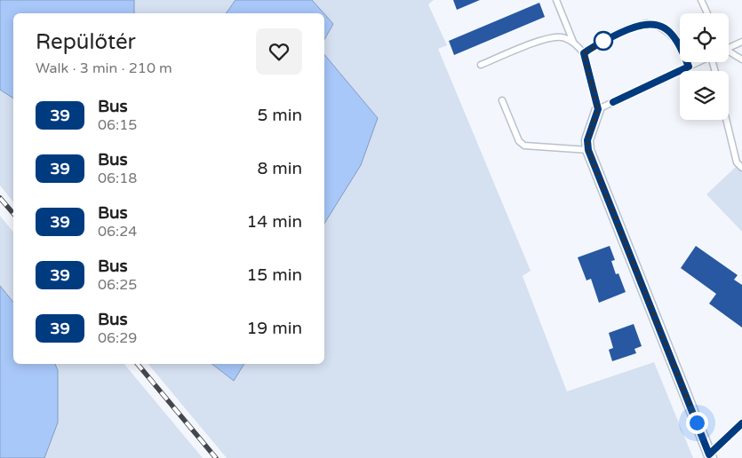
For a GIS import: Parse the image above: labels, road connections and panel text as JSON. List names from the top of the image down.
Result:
{
  "lines": ["bus line 39"],
  "page": {
    "heading": ["Repülőtér", "Walk · 3 min · 210 m"],
    "list": [
      {
        "mark": "39",
        "name": "Bus",
        "note": "06:15",
        "value": "5 min"
      },
      {
        "mark": "39",
        "name": "Bus",
        "note": "06:18",
        "value": "8 min"
      },
      {
        "mark": "39",
        "name": "Bus",
        "note": "06:24",
        "value": "14 min"
      },
      {
        "mark": "39",
        "name": "Bus",
        "note": "06:25",
        "value": "15 min"
      },
      {
        "mark": "39",
        "name": "Bus",
        "note": "06:29",
        "value": "19 min"
      }
    ]
  }
}
